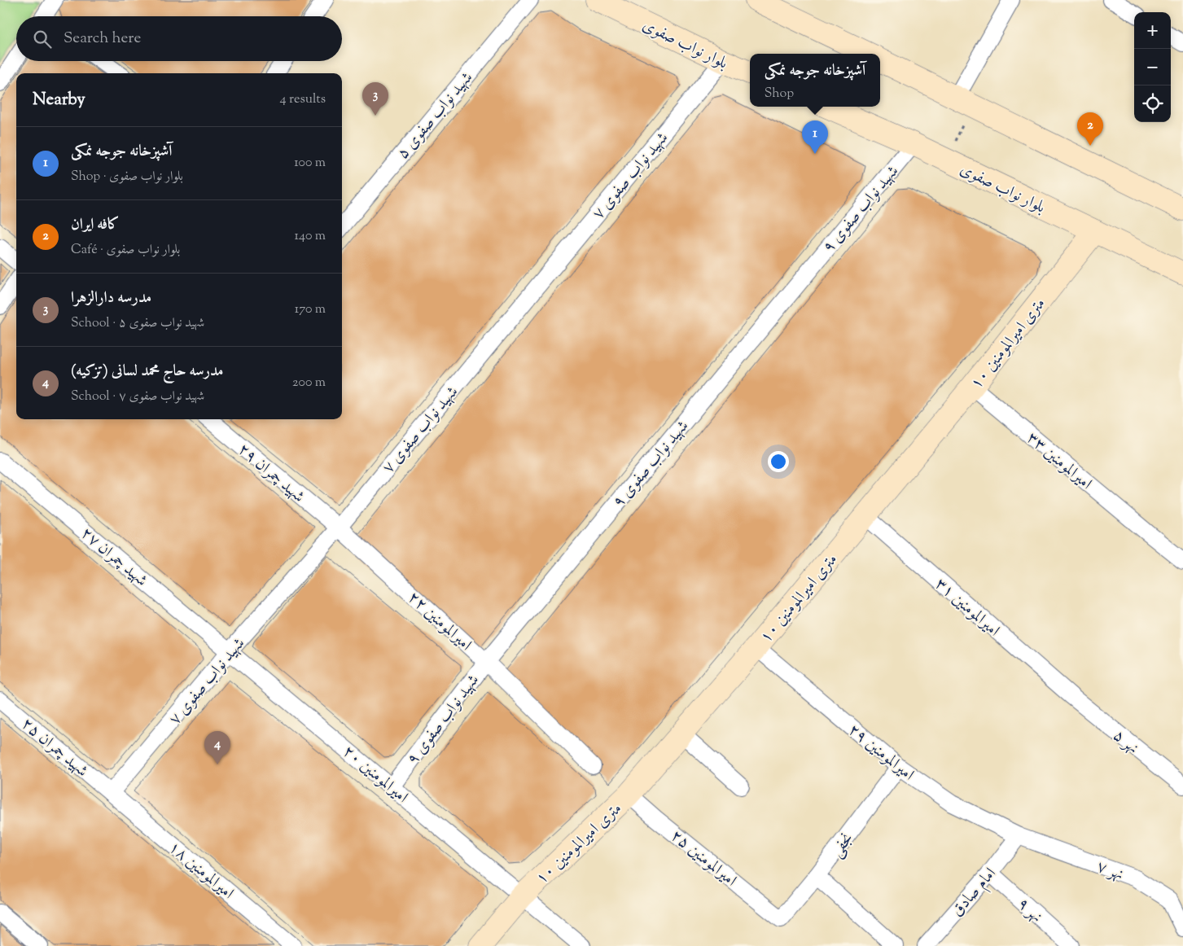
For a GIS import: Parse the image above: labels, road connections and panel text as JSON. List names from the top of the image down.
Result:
{
  "streets": {
    "main road": ["بلوار نواب صفوی", "۱۰ متری امیرالمومنین"],
    "street": [
      "شهید نواب صفوی ۵",
      "شهید نواب صفوی ۷",
      "شهید نواب صفوی ۹",
      "امیرالمومنین ۳۳",
      "شهید چمران ۲۹",
      "شهید چمران ۲۷",
      "امیرالمومنین ۳۱",
      "امیرالمومنین ۲۲",
      "نهر ۵",
      "شهید چمران ۲۵",
      "امیرالمومنین ۲۹",
      "امیرالمومنین ۲۰",
      "نجفی",
      "امیرالمومنین ۲۵",
      "امیرالمومنین ۱۸",
      "نهر ۷",
      "امام صادق",
      "نهر ۹"
    ]
  },
  "crossings": [
    ["بلوار نواب صفوی", "شهید نواب صفوی ۷"],
    ["بلوار نواب صفوی", "شهید نواب صفوی ۹"],
    ["بلوار نواب صفوی", "۱۰ متری امیرالمومنین"],
    ["شهید نواب صفوی ۷", "شهید چمران ۲۹"],
    ["شهید نواب صفوی ۷", "شهید چمران ۲۷"],
    ["شهید نواب صفوی ۷", "امیرالمومنین ۲۲"],
    ["شهید نواب صفوی ۷", "شهید چمران ۲۵"],
    ["شهید نواب صفوی ۷", "امیرالمومنین ۲۰"],
    ["شهید نواب صفوی ۷", "امیرالمومنین ۱۸"],
    ["شهید نواب صفوی ۹", "امیرالمومنین ۲۲"],
    ["شهید نواب صفوی ۹", "امیرالمومنین ۲۰"],
    ["۱۰ متری امیرالمومنین", "امیرالمومنین ۳۳"],
    ["۱۰ متری امیرالمومنین", "امیرالمومنین ۳۱"],
    ["۱۰ متری امیرالمومنین", "امیرالمومنین ۲۹"],
    ["۱۰ متری امیرالمومنین", "امیرالمومنین ۲۰"],
    ["۱۰ متری امیرالمومنین", "امیرالمومنین ۲۵"],
    ["شهید چمران ۲۹", "امیرالمومنین ۲۲"],
    ["شهید چمران ۲۷", "امیرالمومنین ۲۰"],
    ["امیرالمومنین ۳۱", "نهر ۵"],
    ["شهید چمران ۲۵", "امیرالمومنین ۱۸"],
    ["امیرالمومنین ۲۹", "نجفی"],
    ["امیرالمومنین ۲۹", "نهر ۷"],
    ["امیرالمومنین ۲۹", "امام صادق"],
    ["نجفی", "امیرالمومنین ۲۵"],
    ["نهر ۷", "امام صادق"],
    ["امام صادق", "نهر ۹"]
  ],
  "page": {
    "map_buttons": ["+", "−"],
    "search": "Search here",
    "popup": ["آشپزخانه جوجه نمکی", "Shop"],
    "heading": ["Nearby", "4 results"],
    "pins": [
      "3",
      "2",
      "1",
      "4"
    ],
    "list": [
      {
        "mark": "1",
        "name": "آشپزخانه جوجه نمکی",
        "note": "Shop · بلوار نواب صفوی",
        "value": "100 m"
      },
      {
        "mark": "2",
        "name": "کافه ایران",
        "note": "Café · بلوار نواب صفوی",
        "value": "140 m"
      },
      {
        "mark": "3",
        "name": "مدرسه دارالزهرا",
        "note": "School · شهید نواب صفوی ۵",
        "value": "170 m"
      },
      {
        "mark": "4",
        "name": "مدرسه حاج محمد لسانی (تزکیه)",
        "note": "School · شهید نواب صفوی ۷",
        "value": "200 m"
      }
    ]
  }
}
